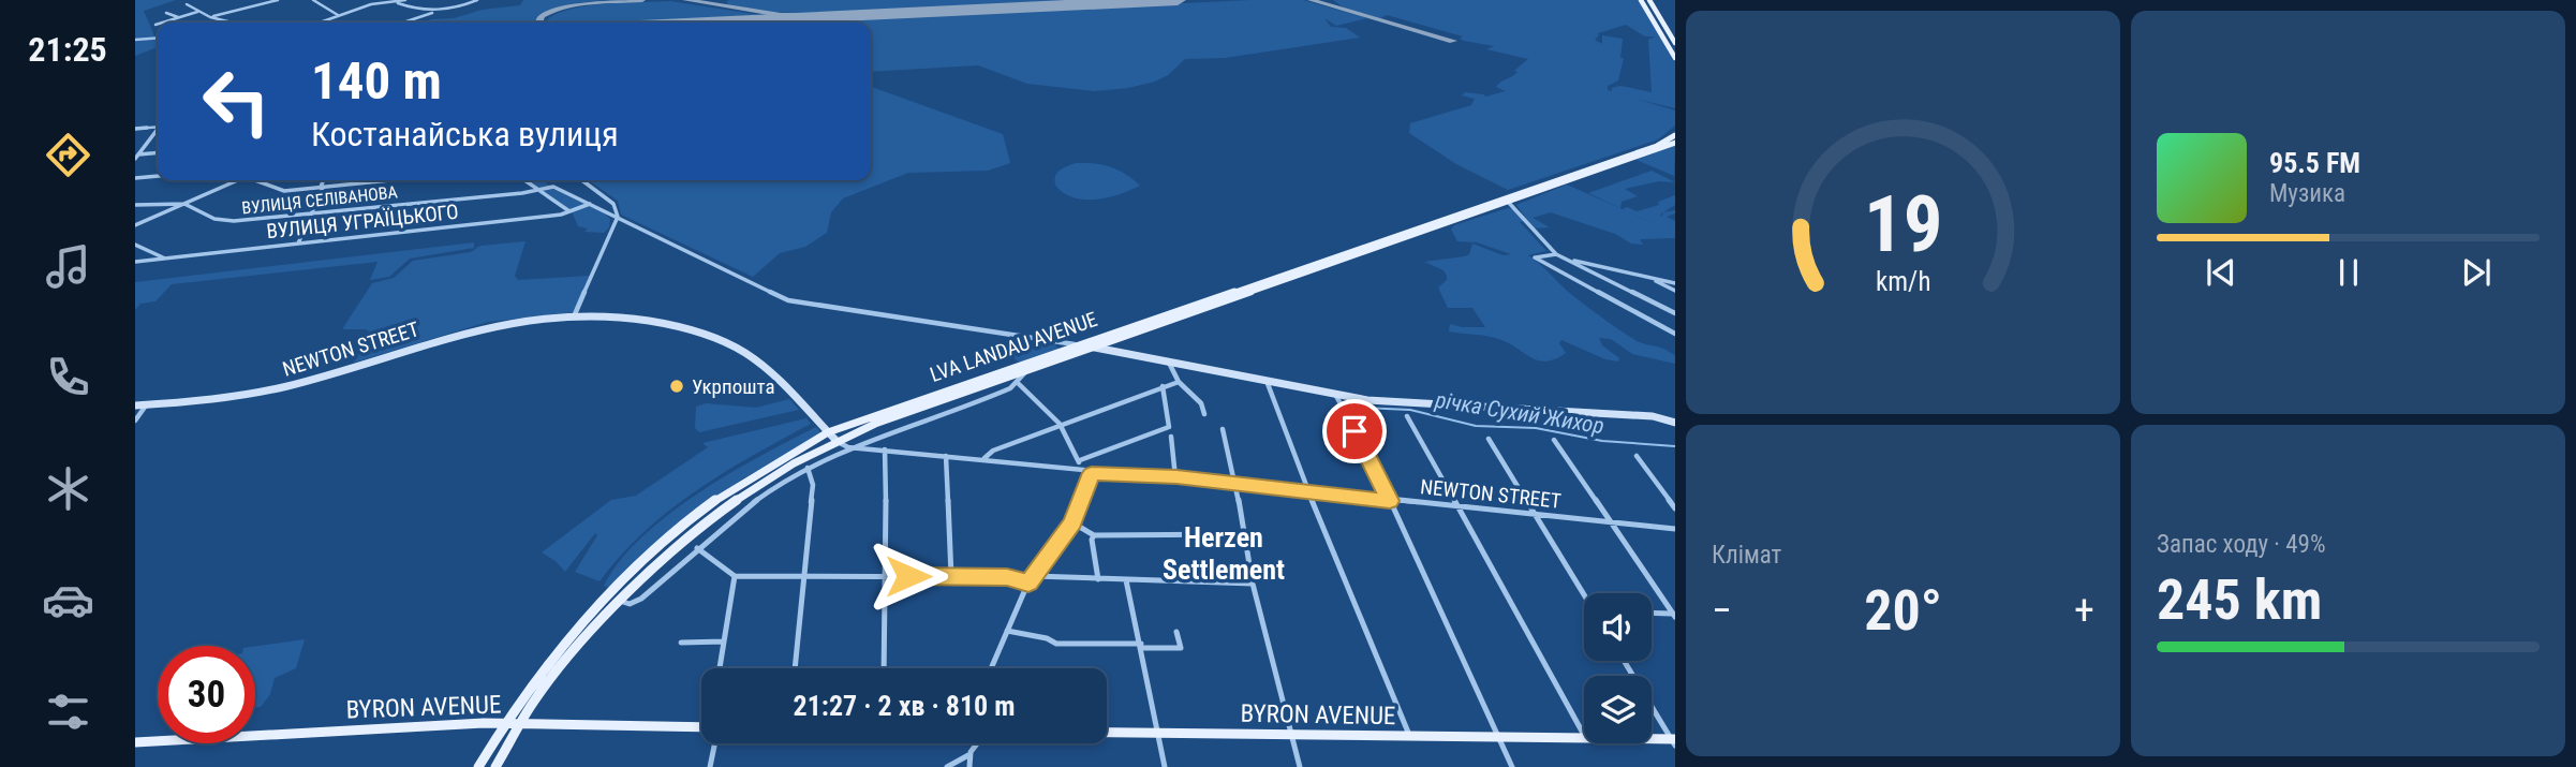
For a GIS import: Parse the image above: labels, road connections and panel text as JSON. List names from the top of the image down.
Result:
{
  "streets": {
    "main road": ["LVA LANDAU AVENUE", "BYRON AVENUE"],
    "street": ["ВУЛИЦЯ СЕЛІВАНОВА", "ВУЛИЦЯ УГРАЇЦЬКОГО", "NEWTON STREET"]
  },
  "crossings": [
    ["ВУЛИЦЯ СЕЛІВАНОВА", "ВУЛИЦЯ УГРАЇЦЬКОГО"],
    ["LVA LANDAU AVENUE", "NEWTON STREET"],
    ["LVA LANDAU AVENUE", "BYRON AVENUE"]
  ],
  "districts": ["Herzen Settlement"],
  "water": ["річка Сухий Жихор"],
  "places": ["Укрпошта"],
  "page": {
    "tabs": "21:25",
    "turn": ["140 m", "Костанайська вулиця"],
    "song": ["95.5 FM", "Музика"],
    "tile": [
      "Клімат",
      ["Запас ходу · 49%", "245 km"]
    ],
    "heat": ["−", "20°", "+"],
    "limit": "30",
    "trip": "21:27 · 2 хв · 810 m",
    "gauge": ["19", "km/h"]
  }
}
